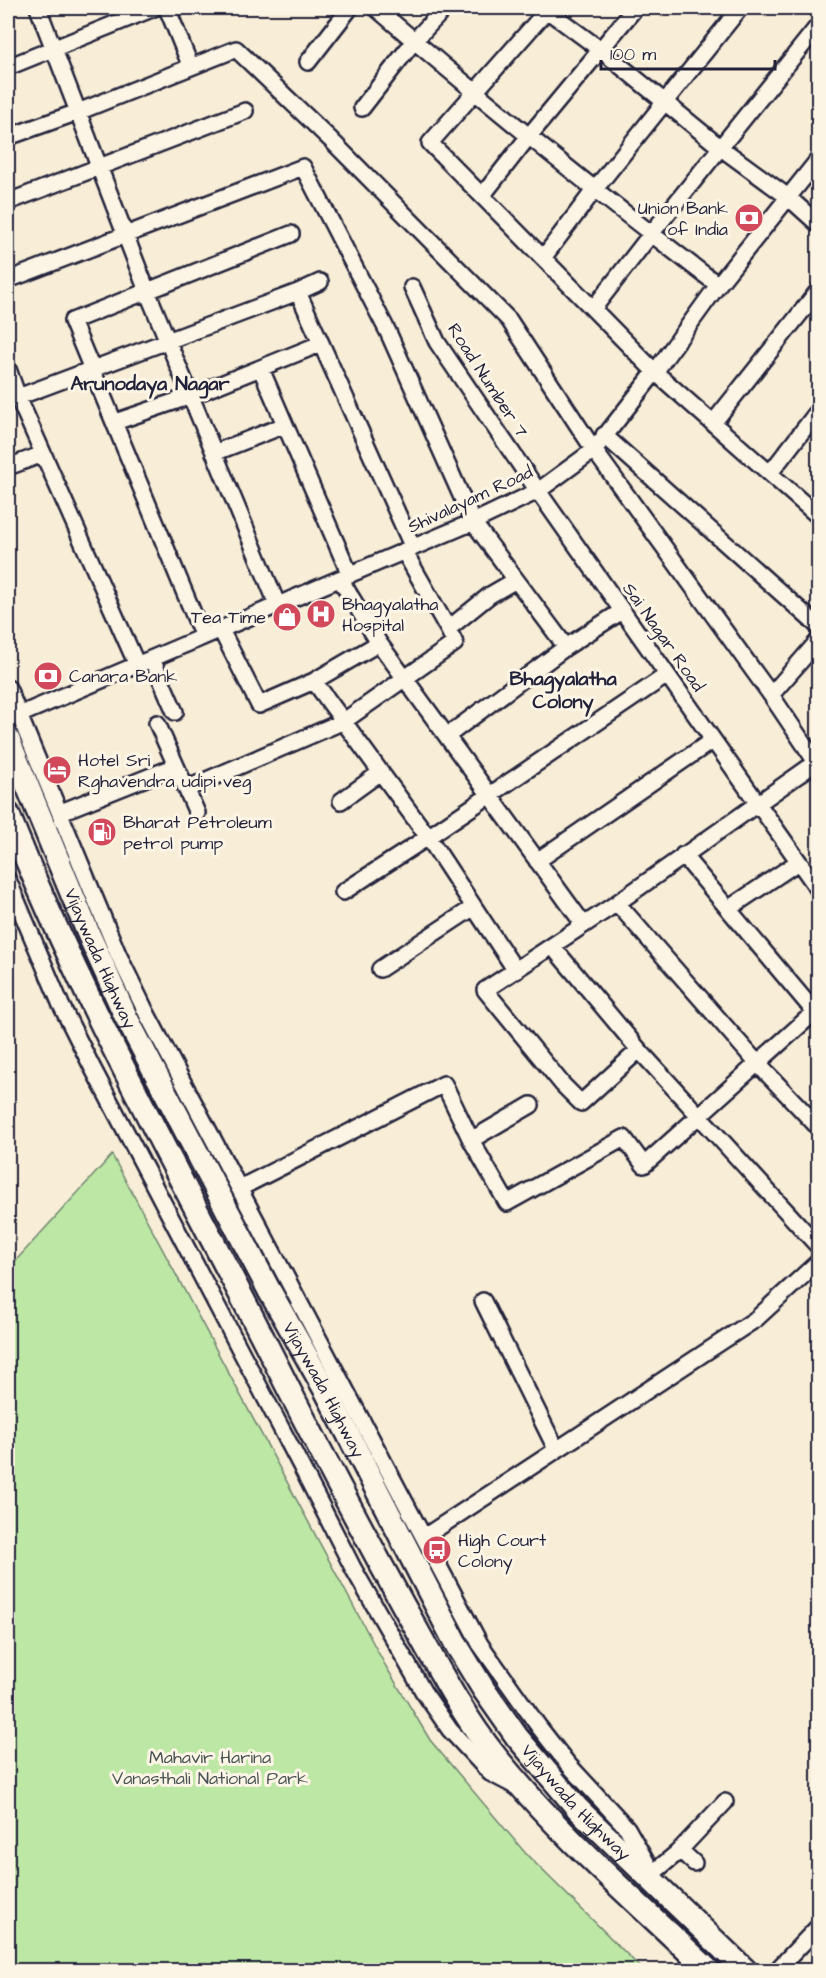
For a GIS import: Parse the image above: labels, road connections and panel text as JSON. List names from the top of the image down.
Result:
{
  "streets": {
    "highway": ["Vijaywada Highway"],
    "street": ["Road Number 7", "Shivalayam Road", "Sai Nagar Road"]
  },
  "crossings": [
    ["Road Number 7", "Shivalayam Road"],
    ["Road Number 7", "Sai Nagar Road"],
    ["Shivalayam Road", "Sai Nagar Road"]
  ],
  "districts": ["Arunodaya Nagar", "Bhagyalatha Colony"],
  "parks": ["Mahavir Harina Vanasthali National Park"],
  "places": {
    "bank": ["Union Bank of India", "Canara Bank"],
    "hospital": ["Bhagyalatha Hospital"],
    "shop": ["Tea Time"],
    "hotel": ["Hotel Sri Rghavendra udipi veg"],
    "fuel station": ["Bharat Petroleum petrol pump"],
    "bus stop": ["High Court Colony"]
  },
  "scale_bar": "100 m"
}
